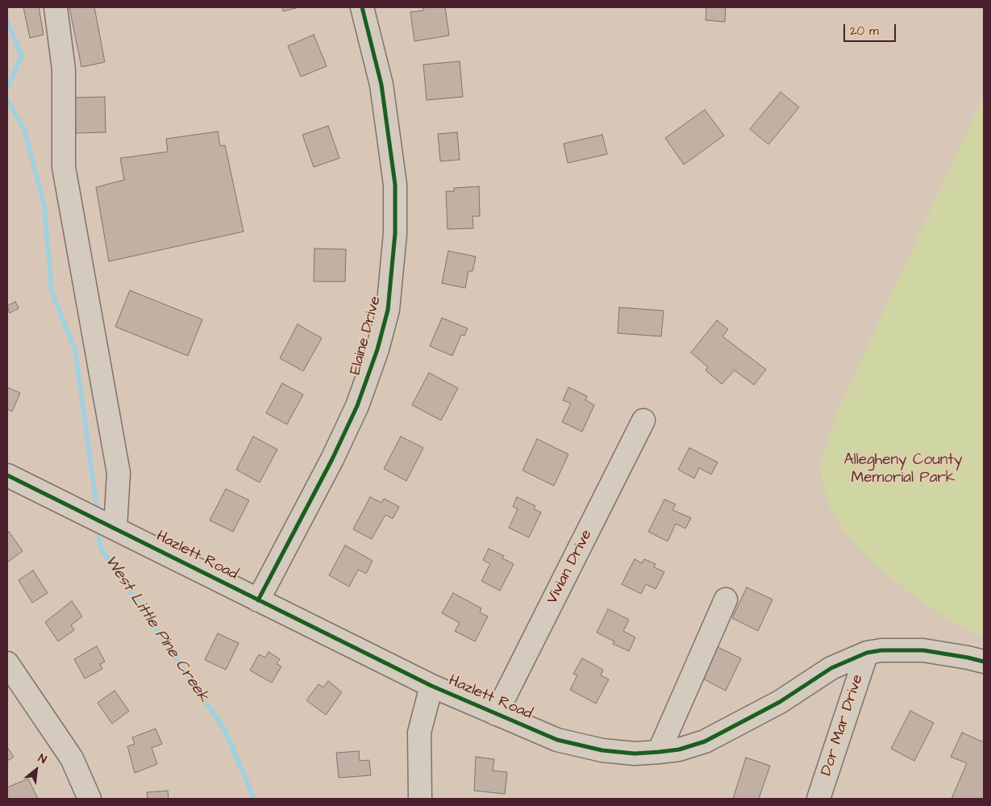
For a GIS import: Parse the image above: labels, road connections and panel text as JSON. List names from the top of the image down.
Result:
{
  "streets": {
    "street": [
      "Elaine Drive",
      "Hazlett Road",
      "Vivian Drive",
      "Dor Mar Drive"
    ]
  },
  "crossings": [
    ["Elaine Drive", "Hazlett Road"],
    ["Hazlett Road", "Vivian Drive"],
    ["Hazlett Road", "Dor Mar Drive"]
  ],
  "water": ["West Little Pine Creek"],
  "parks": ["Allegheny County Memorial Park"],
  "scale_bar": "20 m",
  "north": "top right"
}
